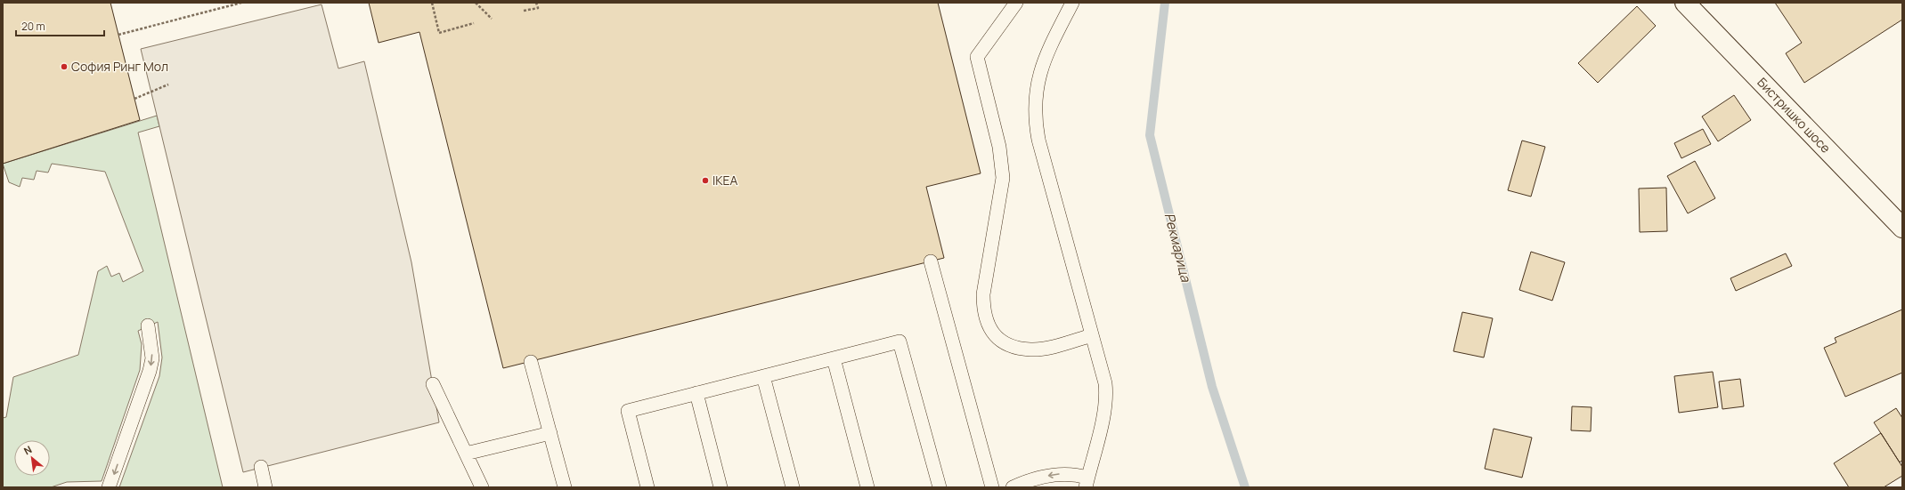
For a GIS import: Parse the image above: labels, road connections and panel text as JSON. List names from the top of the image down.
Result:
{
  "streets": {
    "street": ["Бистришко шосе"]
  },
  "water": ["Рекмарица"],
  "places": ["София Ринг Мол", "IKEA"],
  "scale_bar": "20 m",
  "north": "top left"
}
